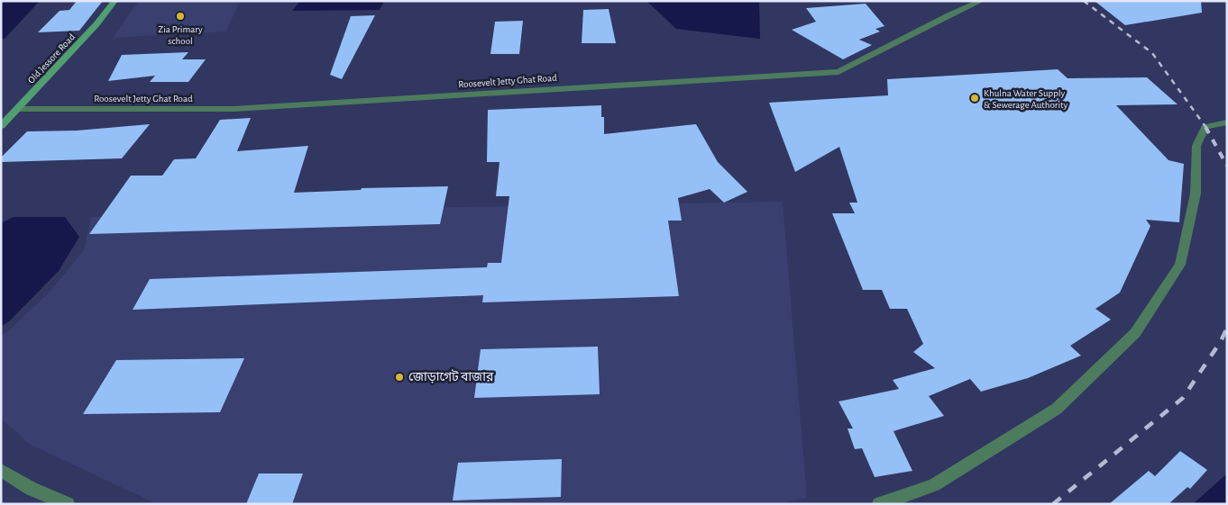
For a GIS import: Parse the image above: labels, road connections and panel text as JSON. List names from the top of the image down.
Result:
{
  "streets": {
    "main road": ["Old Jessore Road"],
    "street": ["Roosevelt Jetty Ghat Road"]
  },
  "crossings": [
    ["Old Jessore Road", "Roosevelt Jetty Ghat Road"]
  ],
  "places": ["Zia Primary school", "Khulna Water Supply & Sewerage Authority", "জোড়াগেট বাজার"]
}
